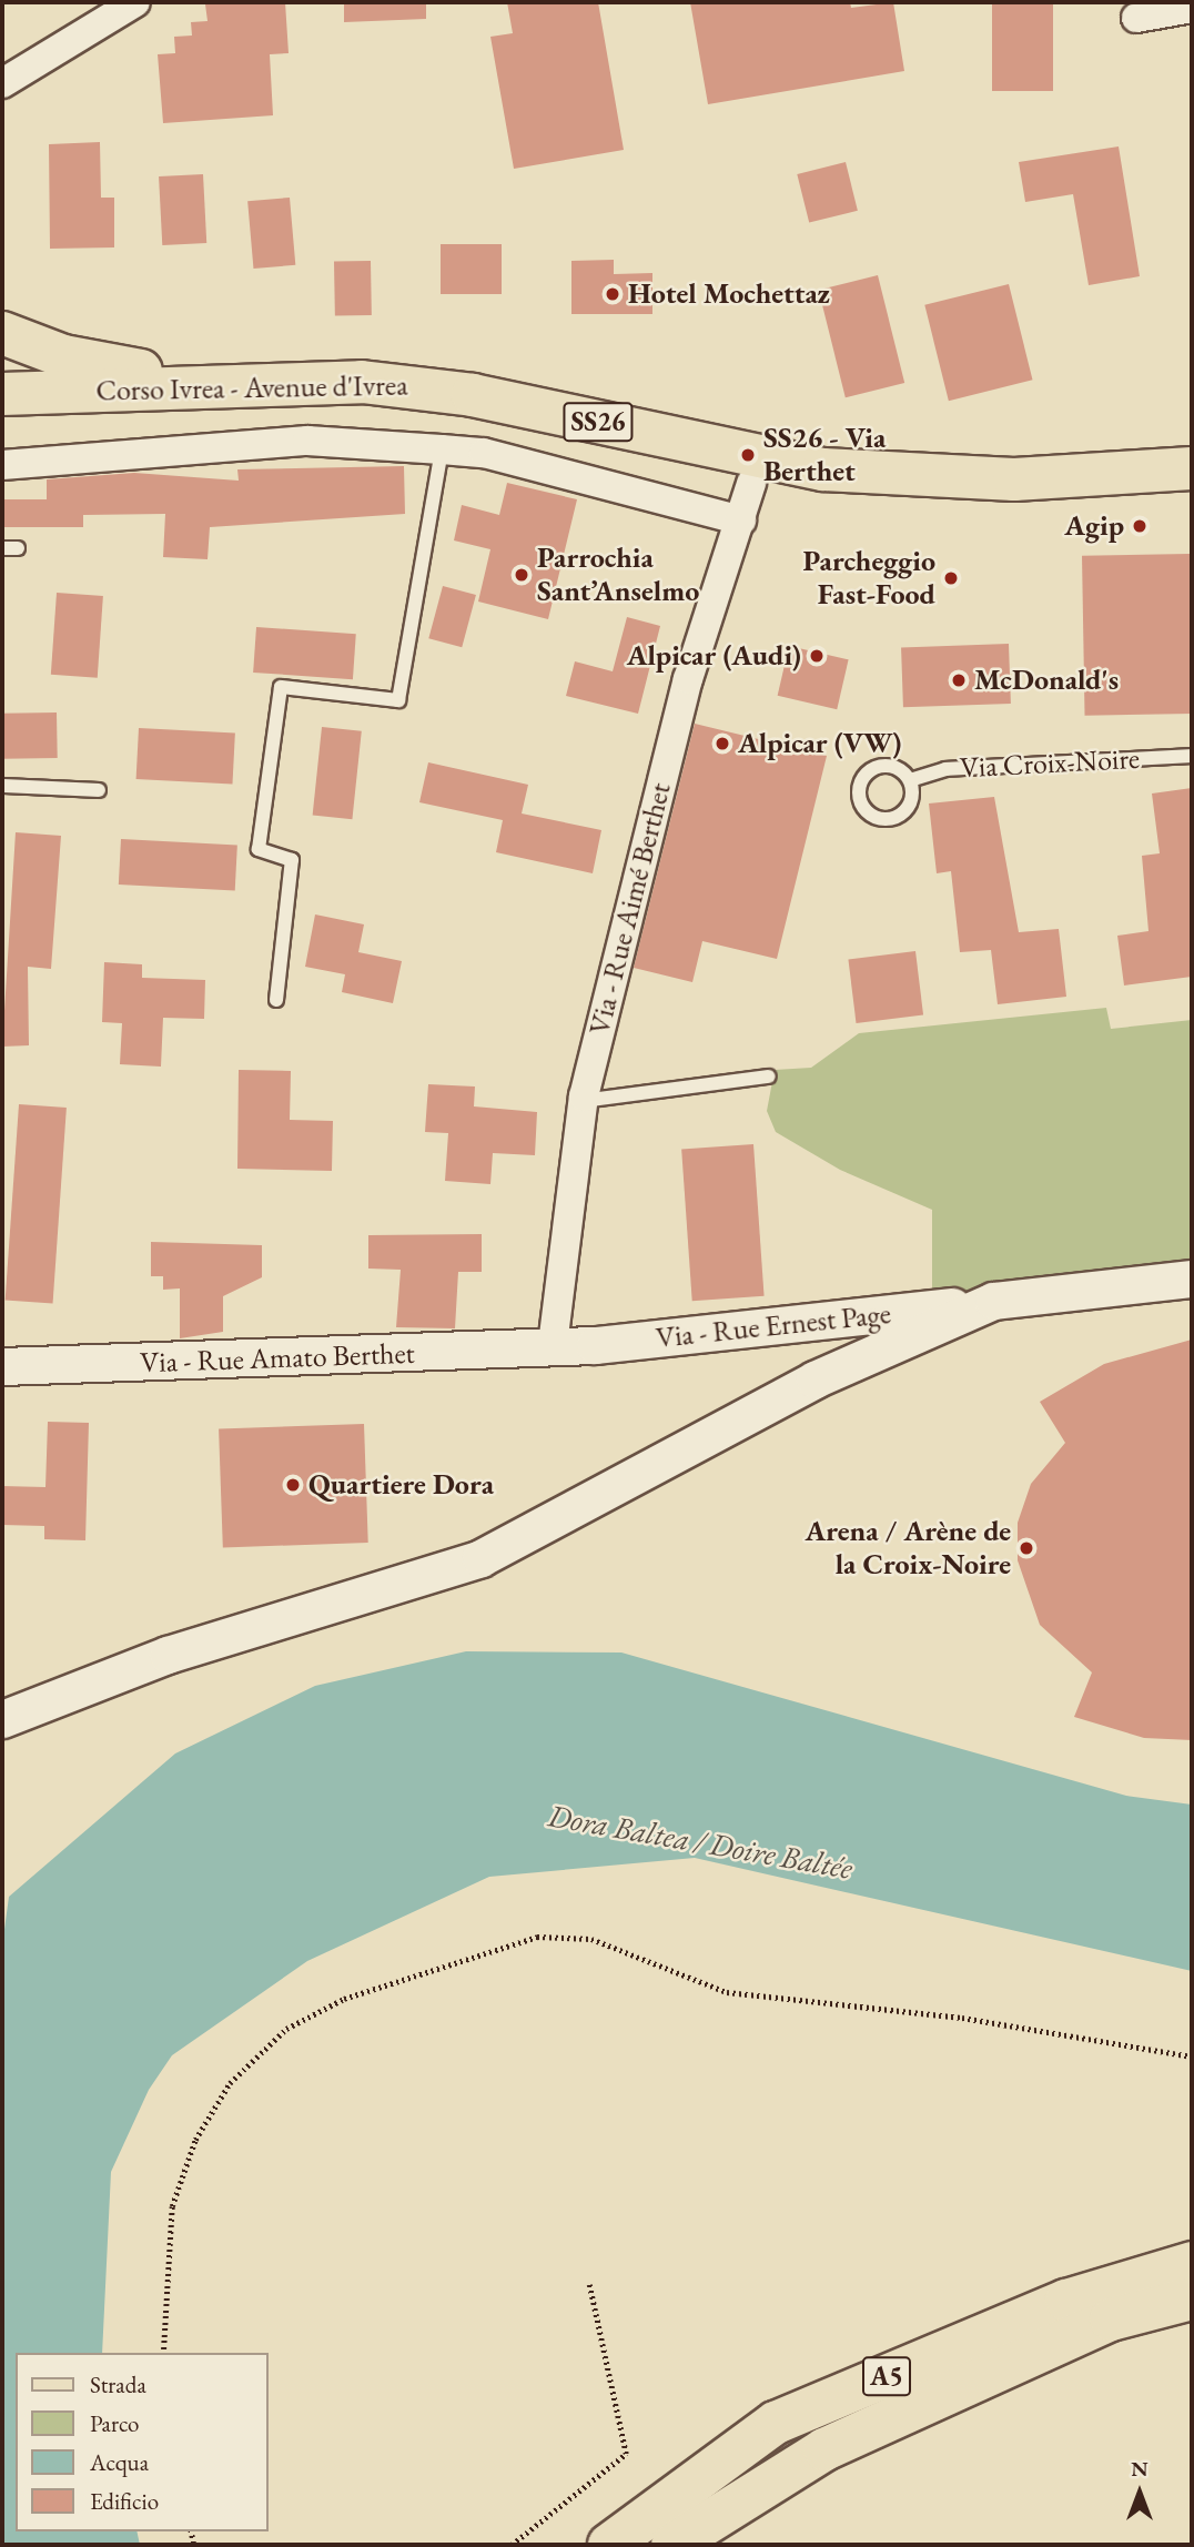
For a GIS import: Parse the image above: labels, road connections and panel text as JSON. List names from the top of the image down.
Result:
{
  "streets": {
    "main road": ["Corso Ivrea - Avenue d'Ivrea", "SS26", "A5"],
    "street": ["Via - Rue Aimé Berthet", "Via - Rue Ernest Page", "Via - Rue Amato Berthet"],
    "lane": ["Via Croix-Noire"]
  },
  "crossings": [
    ["Via - Rue Aimé Berthet", "Via - Rue Ernest Page"],
    ["Via - Rue Aimé Berthet", "Via - Rue Amato Berthet"],
    ["Via - Rue Ernest Page", "Via - Rue Amato Berthet"]
  ],
  "water": ["Dora Baltea / Doire Baltée"],
  "places": [
    "Hotel Mochettaz",
    "SS26 - Via Berthet",
    "Agip",
    "Parrochia Sant’Anselmo",
    "Parcheggio Fast-Food",
    "Alpicar (Audi)",
    "McDonald's",
    "Alpicar (VW)",
    "Quartiere Dora",
    "Arena / Arène de la Croix-Noire"
  ],
  "legend": [
    "Strada",
    "Parco",
    "Acqua",
    "Edificio"
  ],
  "north": "top"
}
